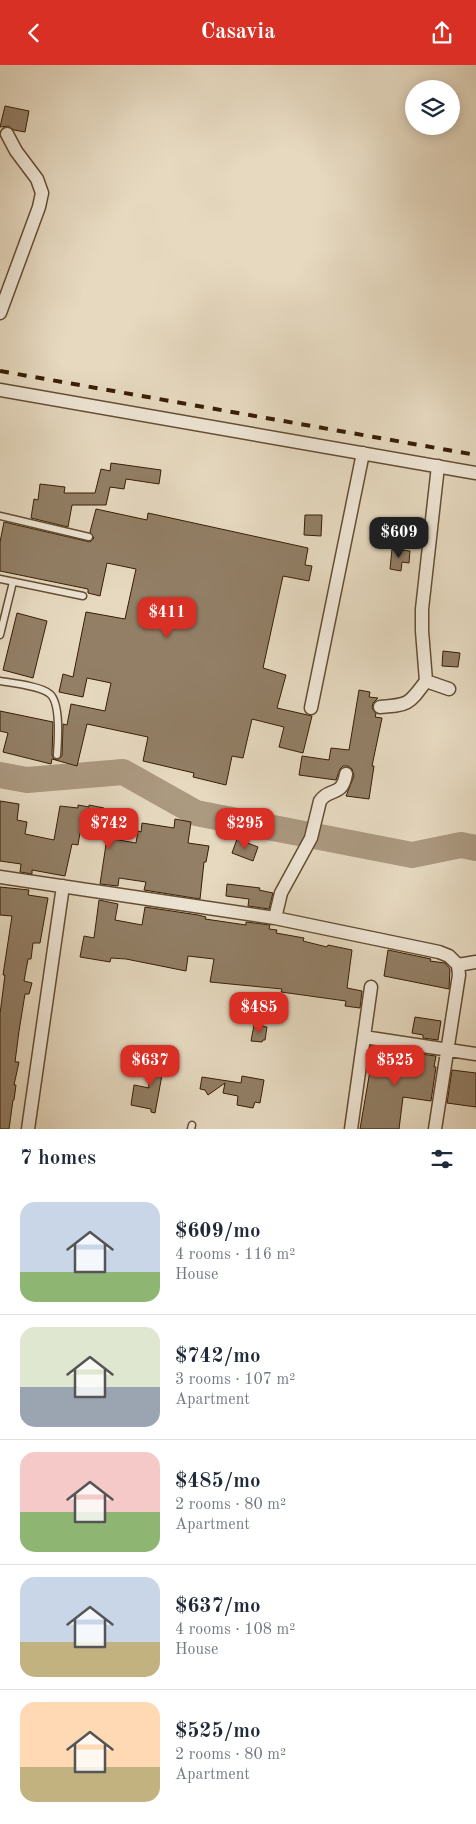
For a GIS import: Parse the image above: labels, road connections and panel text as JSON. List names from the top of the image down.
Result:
{
  "page": {
    "header": "Casavia",
    "price": [
      "$609",
      "$411",
      "$742",
      "$295",
      "$485",
      "$637",
      "$525"
    ],
    "heading": "7 homes",
    "list": [
      {
        "name": "$609/mo",
        "note": "4 rooms · 116 m² · House"
      },
      {
        "name": "$742/mo",
        "note": "3 rooms · 107 m² · Apartment"
      },
      {
        "name": "$485/mo",
        "note": "2 rooms · 80 m² · Apartment"
      },
      {
        "name": "$637/mo",
        "note": "4 rooms · 108 m² · House"
      },
      {
        "name": "$525/mo",
        "note": "2 rooms · 80 m² · Apartment"
      }
    ]
  }
}
